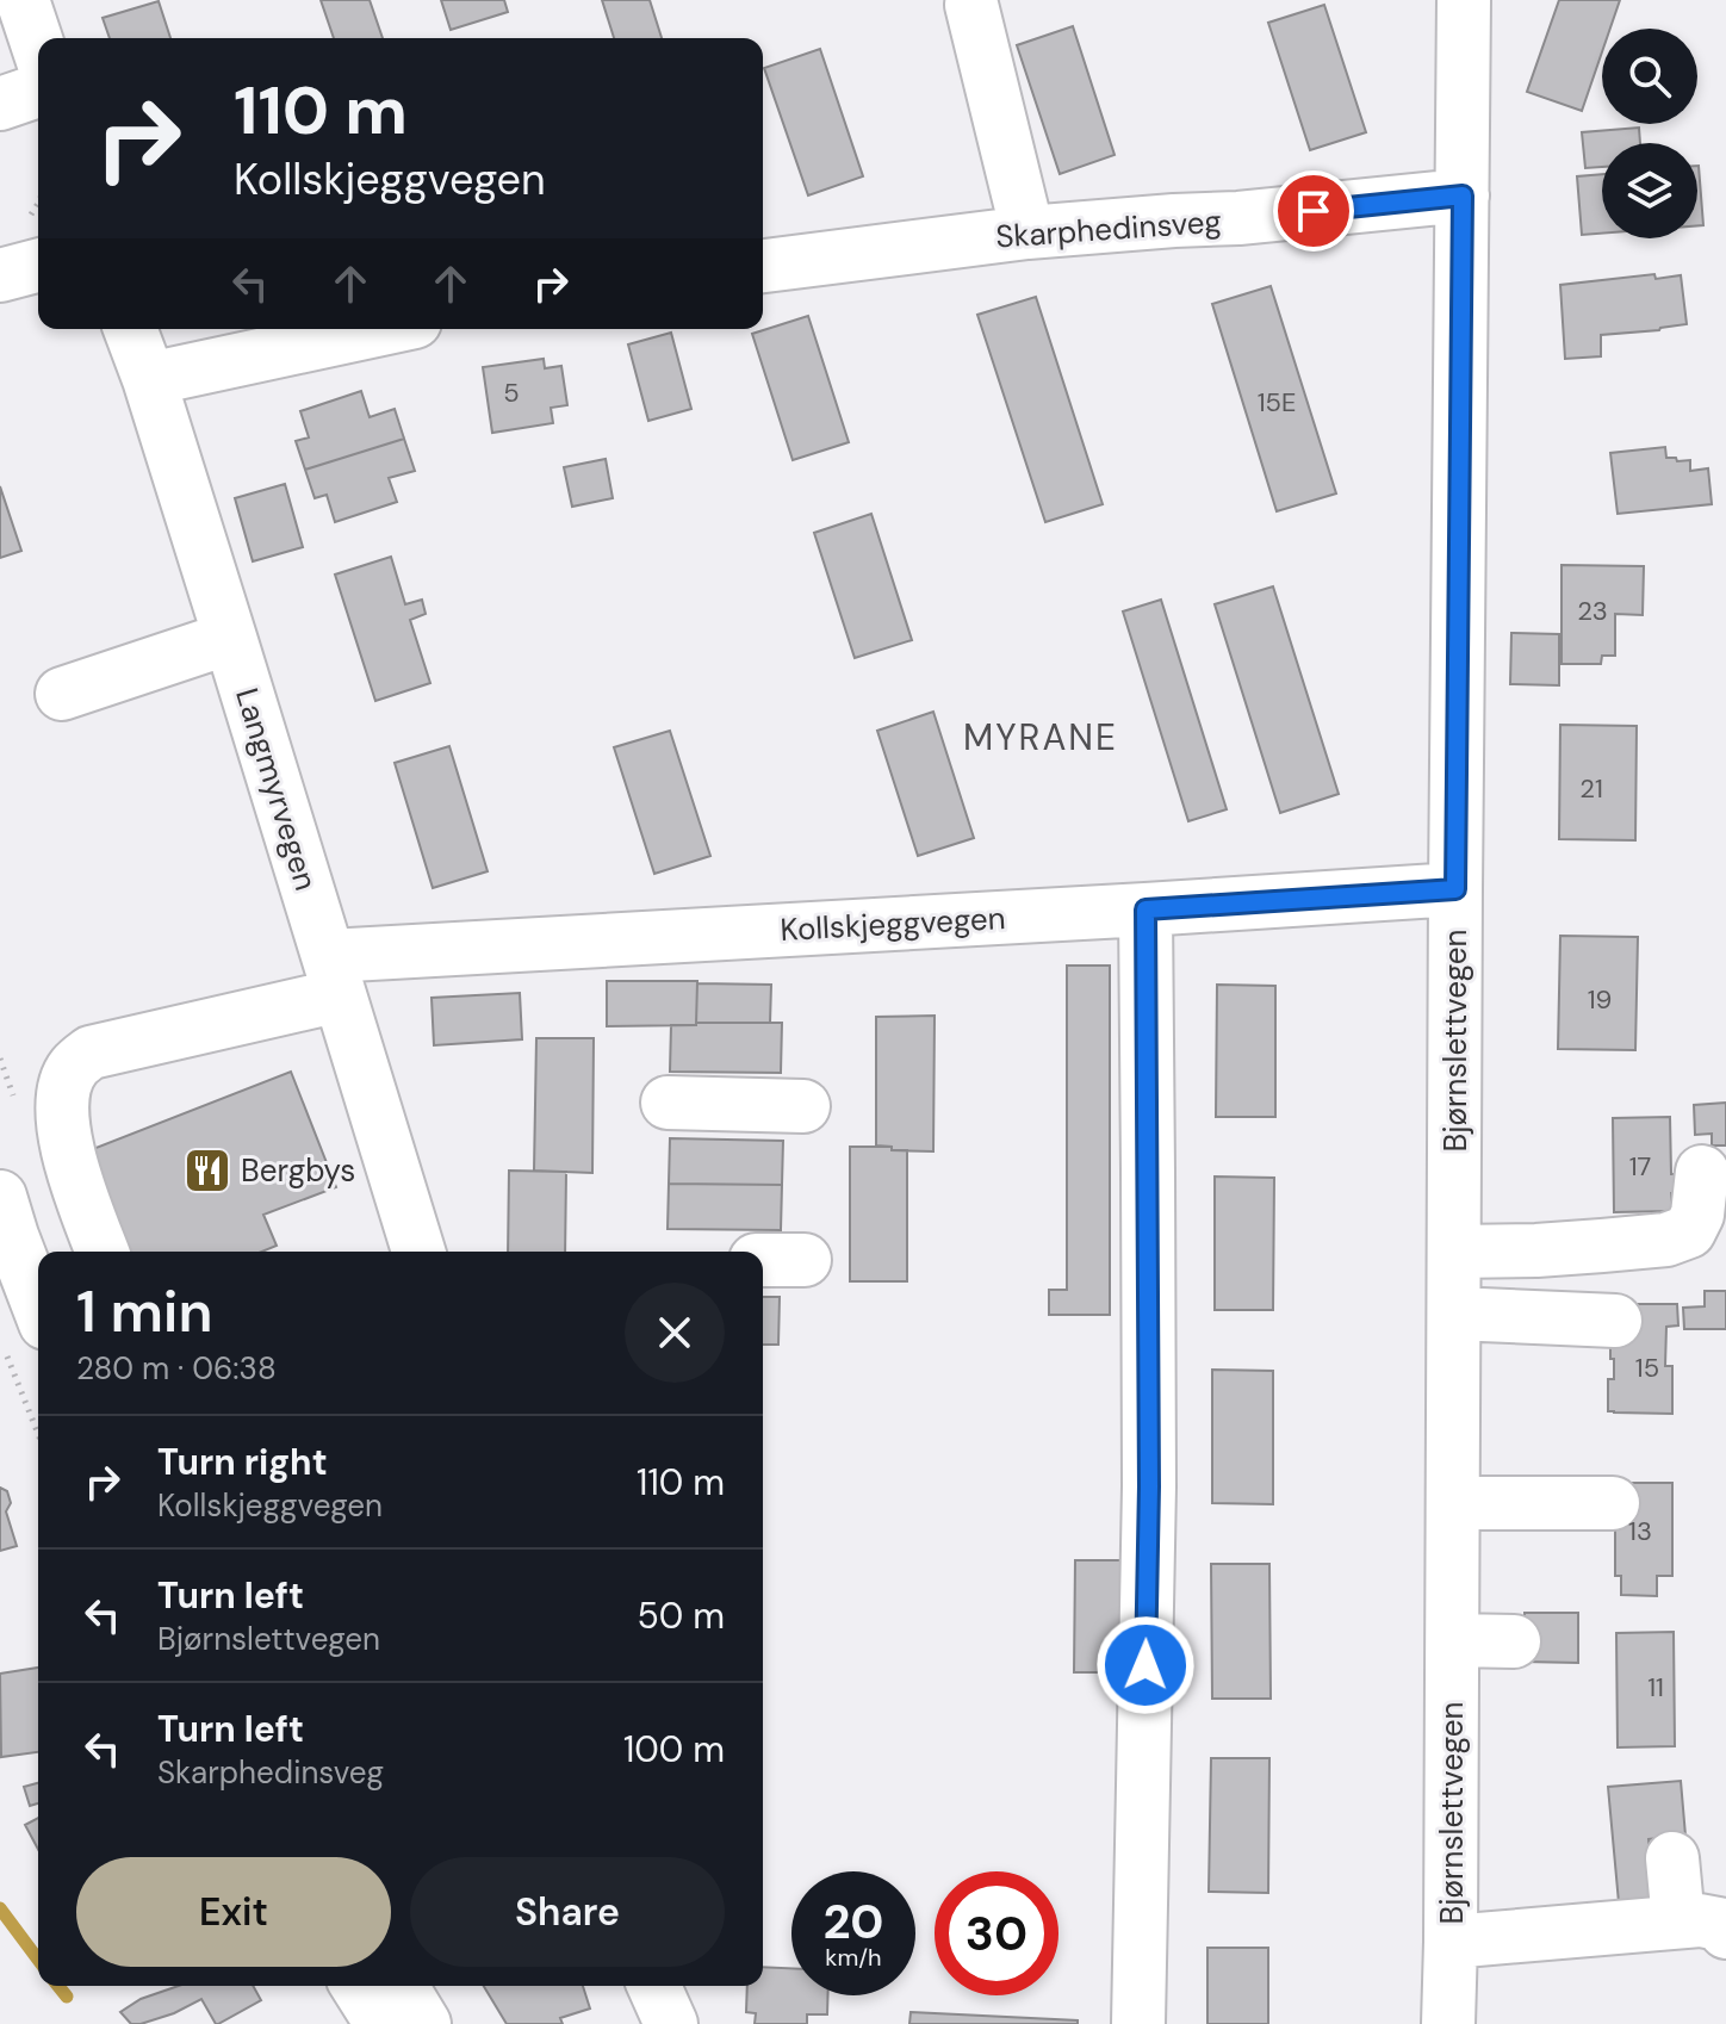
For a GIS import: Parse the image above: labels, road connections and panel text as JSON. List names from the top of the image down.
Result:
{
  "streets": {
    "street": [
      "Skarphedinsveg",
      "Langmyrvegen",
      "Kollskjeggvegen",
      "Bjørnslettvegen"
    ]
  },
  "crossings": [
    ["Skarphedinsveg", "Bjørnslettvegen"],
    ["Langmyrvegen", "Kollskjeggvegen"],
    ["Kollskjeggvegen", "Bjørnslettvegen"]
  ],
  "districts": ["MYRANE"],
  "places": {
    "restaurant": ["Bergbys"]
  },
  "house_numbers": [
    "5",
    "15E",
    "23",
    "21",
    "19",
    "17",
    "15",
    "13",
    "11"
  ],
  "page": {
    "turn": ["110 m", "Kollskjeggvegen"],
    "heading": ["1 min", "280 m · 06:38"],
    "list": [
      {
        "name": "Turn right",
        "note": "Kollskjeggvegen",
        "value": "110 m"
      },
      {
        "name": "Turn left",
        "note": "Bjørnslettvegen",
        "value": "50 m"
      },
      {
        "name": "Turn left",
        "note": "Skarphedinsveg",
        "value": "100 m"
      }
    ],
    "buttons": ["Exit", "Share"],
    "speed": "20 km/h",
    "limit": "30"
  }
}
